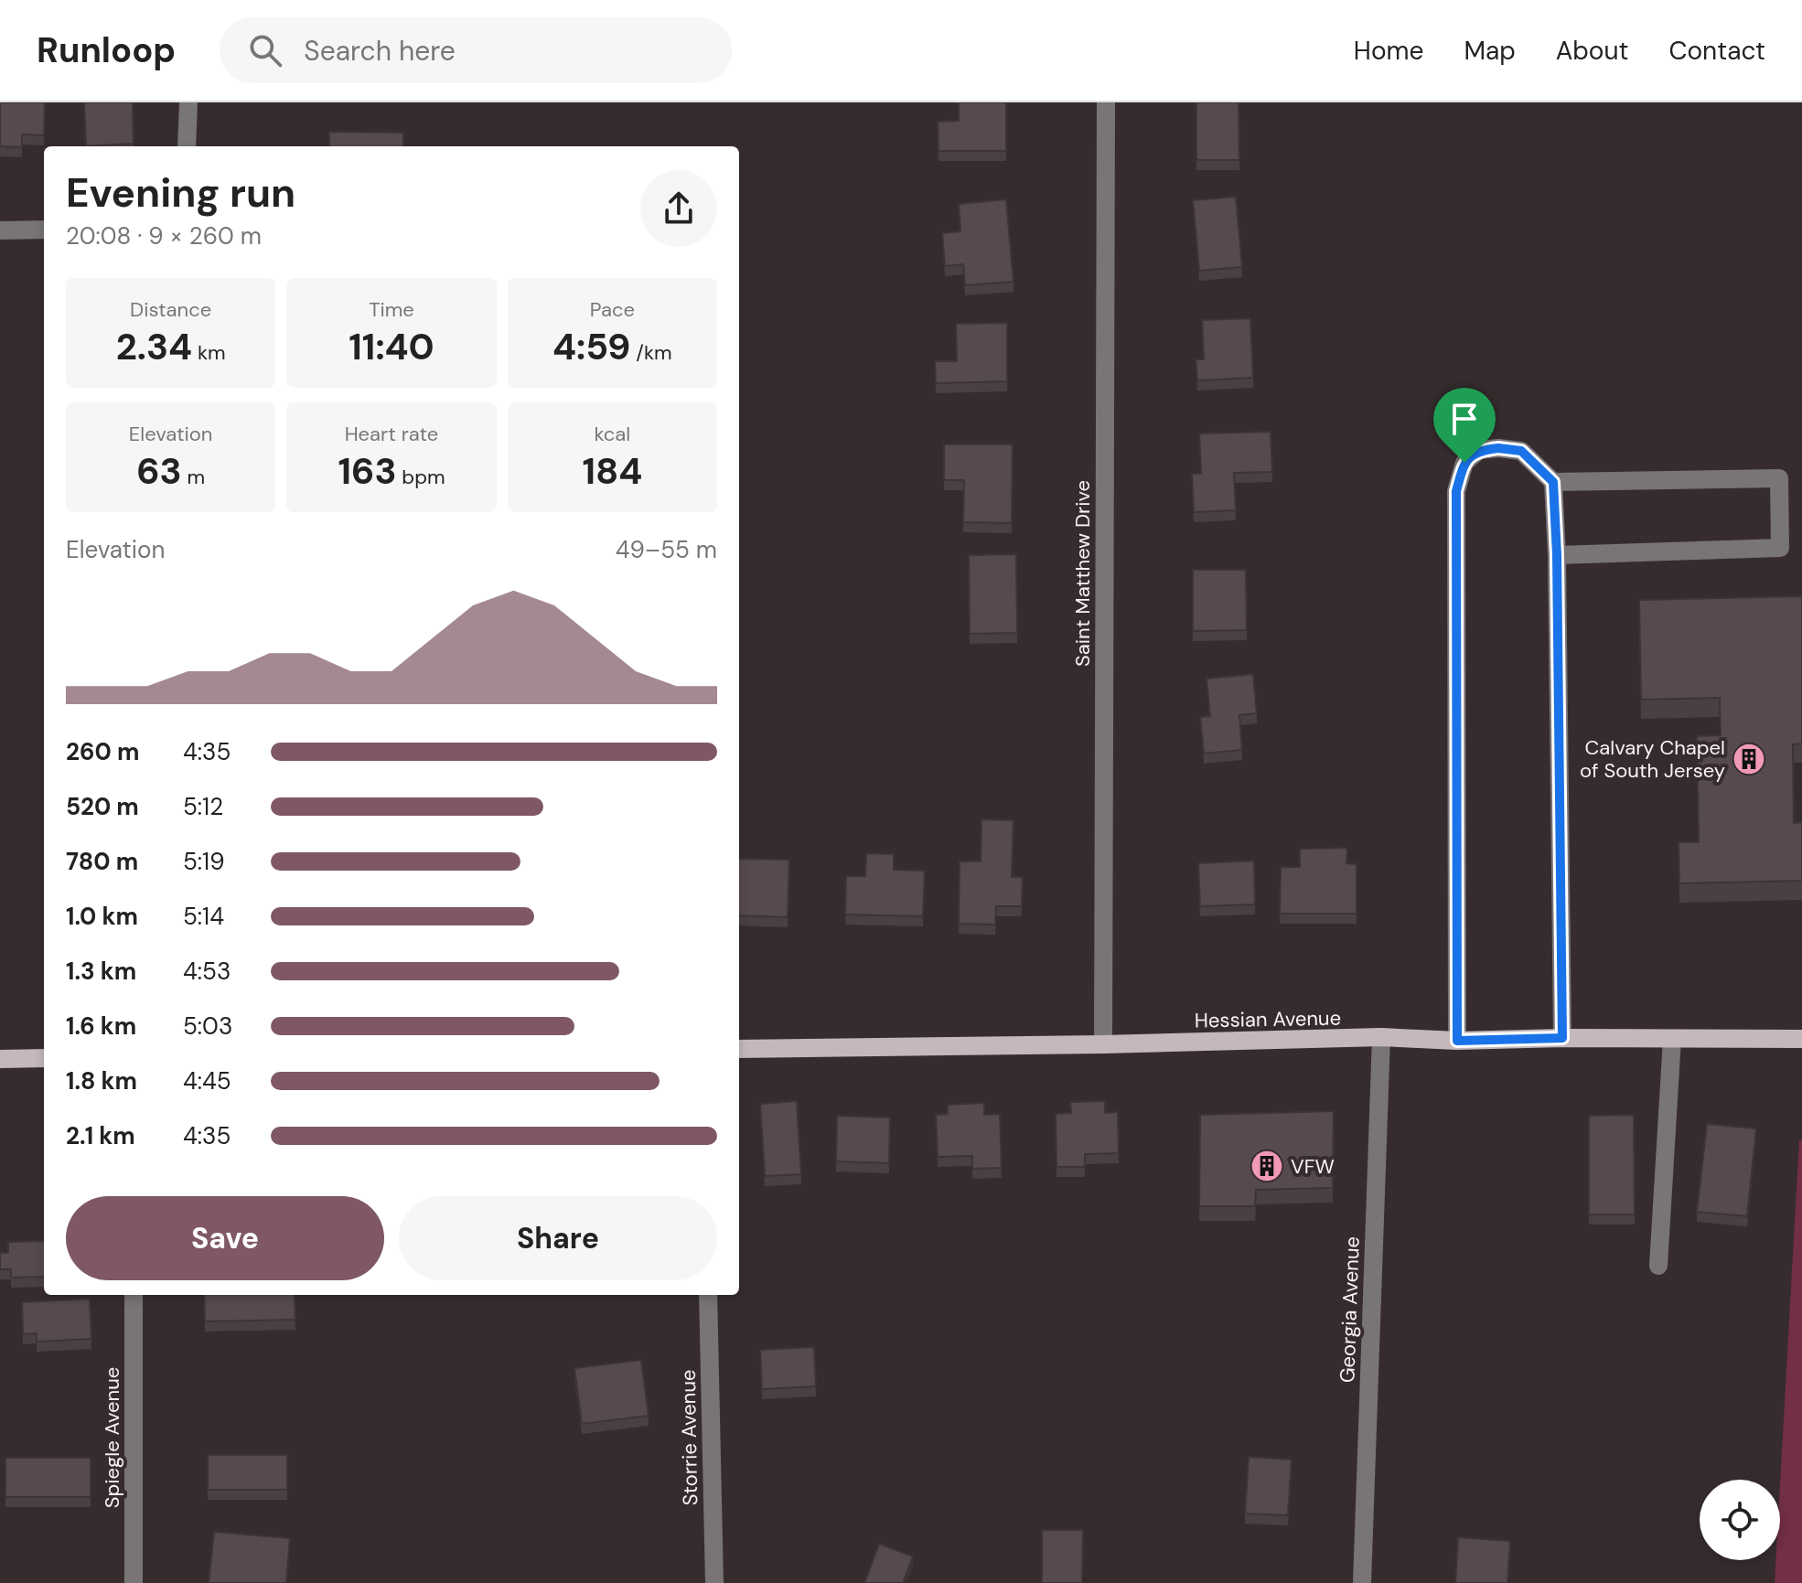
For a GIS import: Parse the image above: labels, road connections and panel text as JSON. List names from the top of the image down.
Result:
{
  "streets": {
    "main road": ["Hessian Avenue"],
    "street": [
      "Saint Matthew Drive",
      "Georgia Avenue",
      "Spiegle Avenue",
      "Storrie Avenue"
    ]
  },
  "crossings": [
    ["Saint Matthew Drive", "Hessian Avenue"],
    ["Hessian Avenue", "Georgia Avenue"]
  ],
  "places": {
    "building": ["Calvary Chapel of South Jersey", "VFW"]
  },
  "page": {
    "header": "Runloop",
    "search": "Search here",
    "nav": [
      "Home",
      "Map",
      "About",
      "Contact"
    ],
    "heading": ["Evening run", "20:08 · 9 × 260 m"],
    "stats": [
      ["Distance", "2.34 km"],
      ["Time", "11:40"],
      ["Pace", "4:59 /km"],
      ["Elevation", "63 m"],
      ["Heart rate", "163 bpm"],
      ["kcal", "184"]
    ],
    "chart": ["Elevation", "49–55 m"],
    "list": [
      {
        "name": "260 m",
        "note": "4:35"
      },
      {
        "name": "520 m",
        "note": "5:12"
      },
      {
        "name": "780 m",
        "note": "5:19"
      },
      {
        "name": "1.0 km",
        "note": "5:14"
      },
      {
        "name": "1.3 km",
        "note": "4:53"
      },
      {
        "name": "1.6 km",
        "note": "5:03"
      },
      {
        "name": "1.8 km",
        "note": "4:45"
      },
      {
        "name": "2.1 km",
        "note": "4:35"
      }
    ],
    "buttons": ["Save", "Share"]
  }
}
